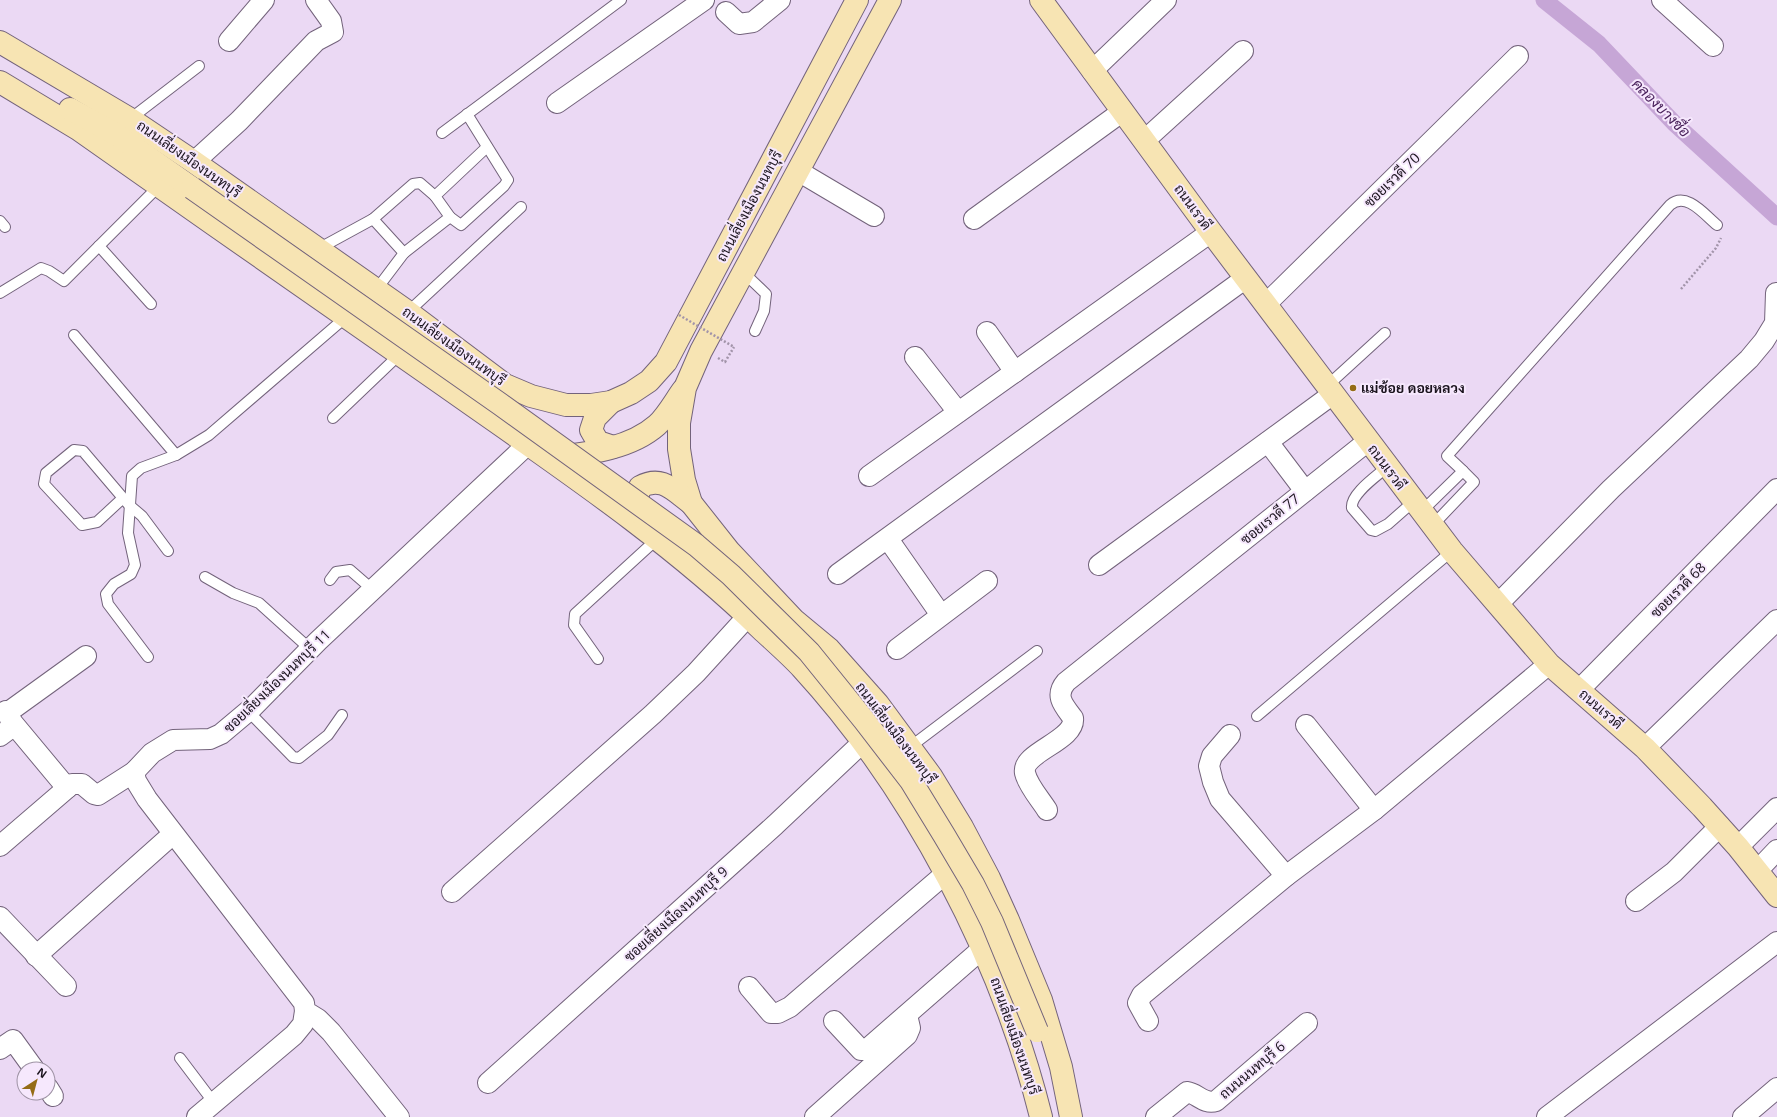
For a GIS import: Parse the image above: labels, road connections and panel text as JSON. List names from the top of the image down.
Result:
{
  "streets": {
    "main road": ["ถนนเลี่ยงเมืองนนทบุรี", "ถนนเรวดี"],
    "street": [
      "ซอยเรวดี 70",
      "ซอยเรวดี 77",
      "ซอยเรวดี 68",
      "ซอยเลี่ยงเมืองนนทบุรี 11",
      "ซอยเลี่ยงเมืองนนทบุรี 9",
      "ถนนนนทบุรี 6"
    ]
  },
  "crossings": [
    ["ถนนเลี่ยงเมืองนนทบุรี", "ซอยเลี่ยงเมืองนนทบุรี 11"],
    ["ถนนเลี่ยงเมืองนนทบุรี", "ซอยเลี่ยงเมืองนนทบุรี 9"],
    ["ซอยเรวดี 70", "ถนนเรวดี"],
    ["ถนนเรวดี", "ซอยเรวดี 77"],
    ["ถนนเรวดี", "ซอยเรวดี 68"]
  ],
  "water": ["คลองบางซื่อ"],
  "places": ["แม่ช้อย ดอยหลวง"],
  "north": "top right"
}
